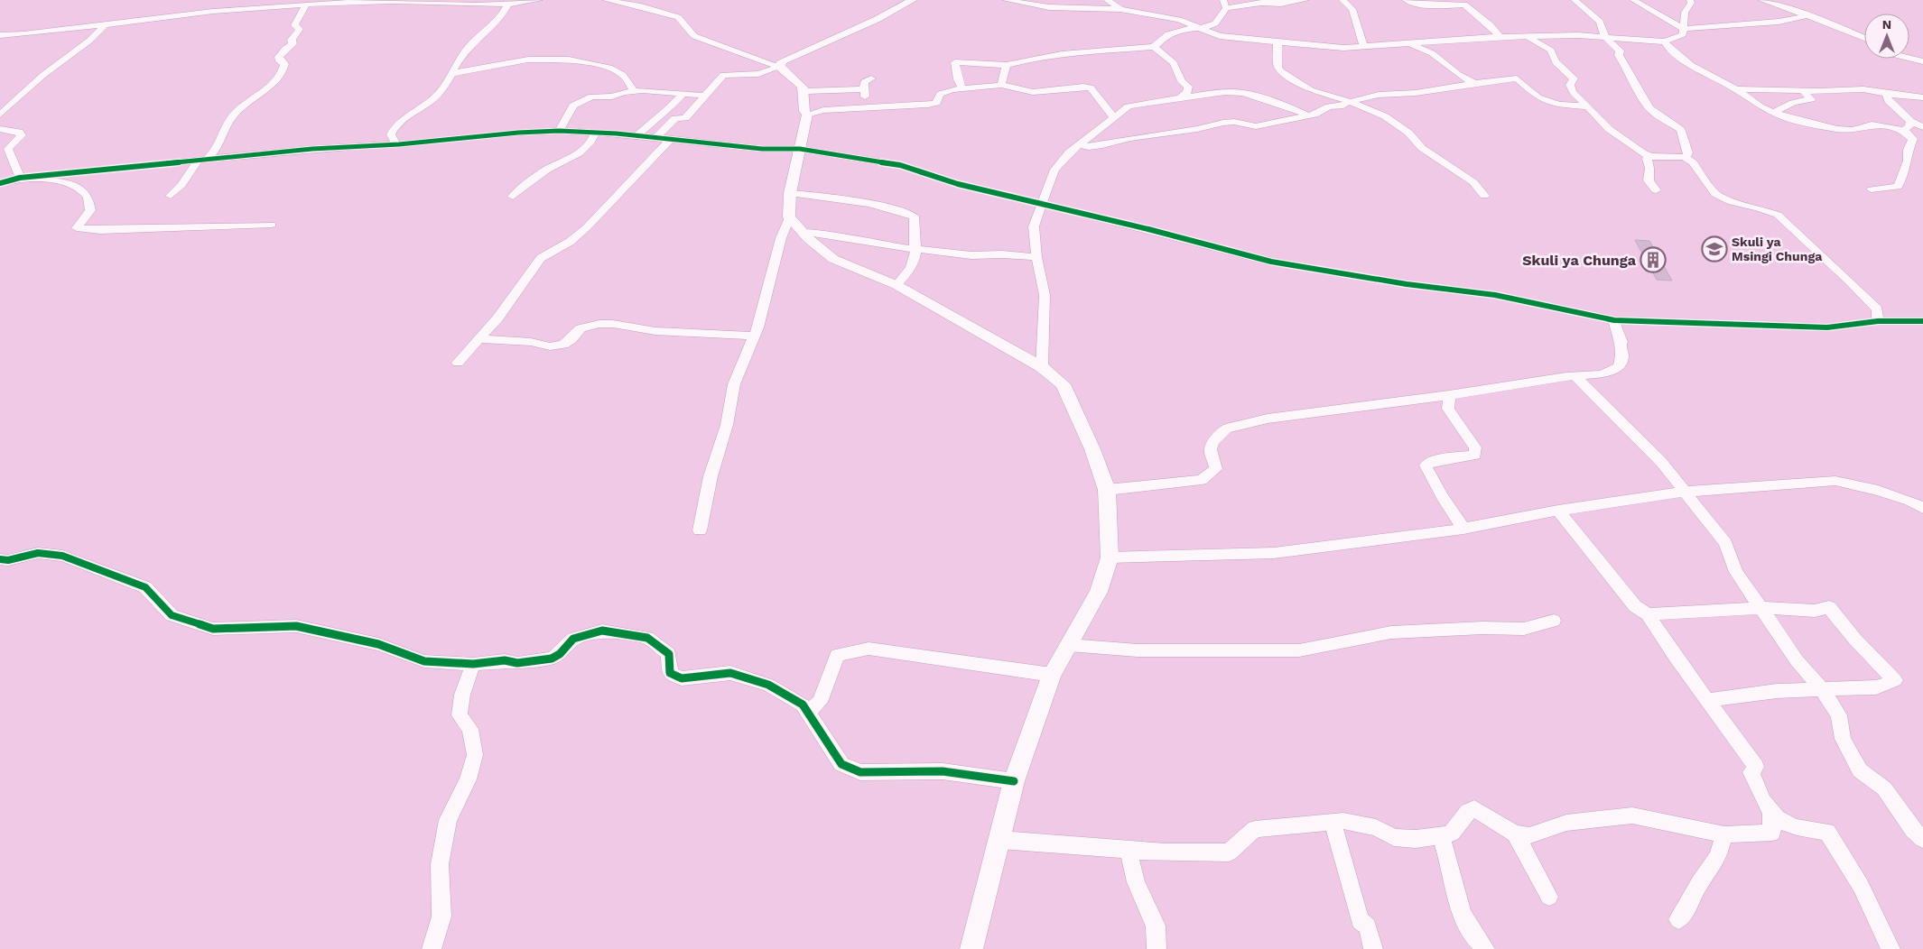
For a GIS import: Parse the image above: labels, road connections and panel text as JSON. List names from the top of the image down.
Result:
{
  "places": {
    "school or university": ["Skuli ya Msingi Chunga"],
    "building": ["Skuli ya Chunga"]
  },
  "north": "top"
}
